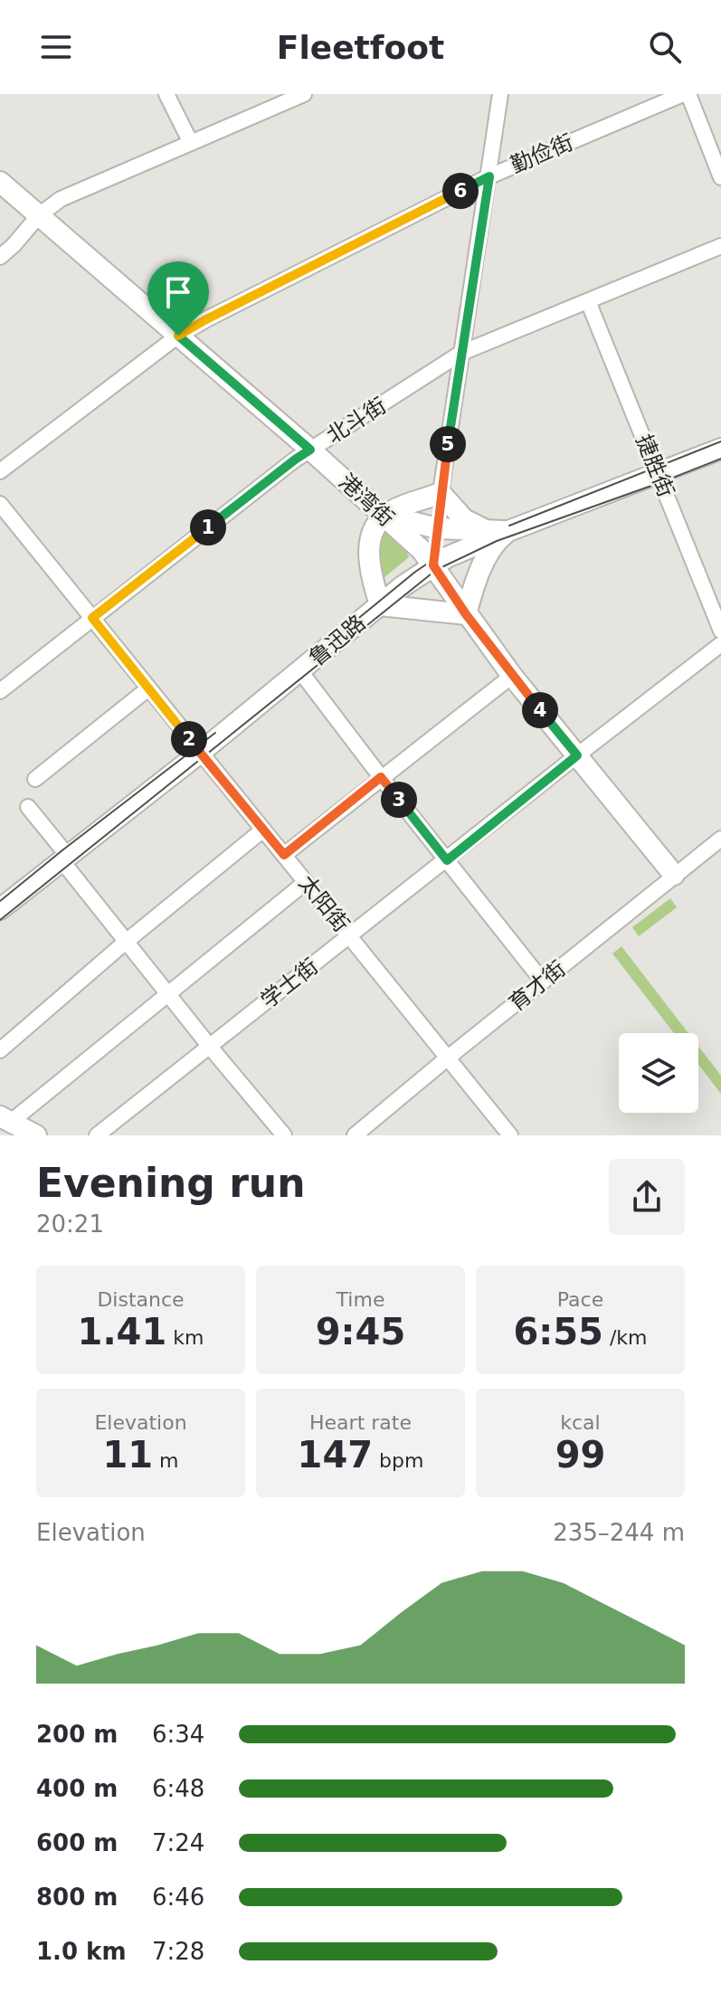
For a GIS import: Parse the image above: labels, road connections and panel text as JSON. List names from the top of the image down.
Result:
{
  "streets": {
    "main road": ["港湾街", "鲁迅路"],
    "street": [
      "勤俭街",
      "北斗街",
      "捷胜街",
      "太阳街",
      "学士街",
      "育才街"
    ]
  },
  "crossings": [
    ["勤俭街", "港湾街"],
    ["北斗街", "捷胜街"],
    ["北斗街", "港湾街"],
    ["北斗街", "太阳街"],
    ["捷胜街", "鲁迅路"],
    ["港湾街", "鲁迅路"],
    ["港湾街", "学士街"],
    ["港湾街", "育才街"],
    ["鲁迅路", "太阳街"],
    ["太阳街", "学士街"],
    ["太阳街", "育才街"]
  ],
  "page": {
    "header": "Fleetfoot",
    "pins": [
      "6",
      "5",
      "1",
      "4",
      "2",
      "3"
    ],
    "heading": ["Evening run", "20:21"],
    "stats": [
      ["Distance", "1.41 km"],
      ["Time", "9:45"],
      ["Pace", "6:55 /km"],
      ["Elevation", "11 m"],
      ["Heart rate", "147 bpm"],
      ["kcal", "99"]
    ],
    "chart": ["Elevation", "235–244 m"],
    "list": [
      {
        "name": "200 m",
        "note": "6:34"
      },
      {
        "name": "400 m",
        "note": "6:48"
      },
      {
        "name": "600 m",
        "note": "7:24"
      },
      {
        "name": "800 m",
        "note": "6:46"
      },
      {
        "name": "1.0 km",
        "note": "7:28"
      }
    ]
  }
}
